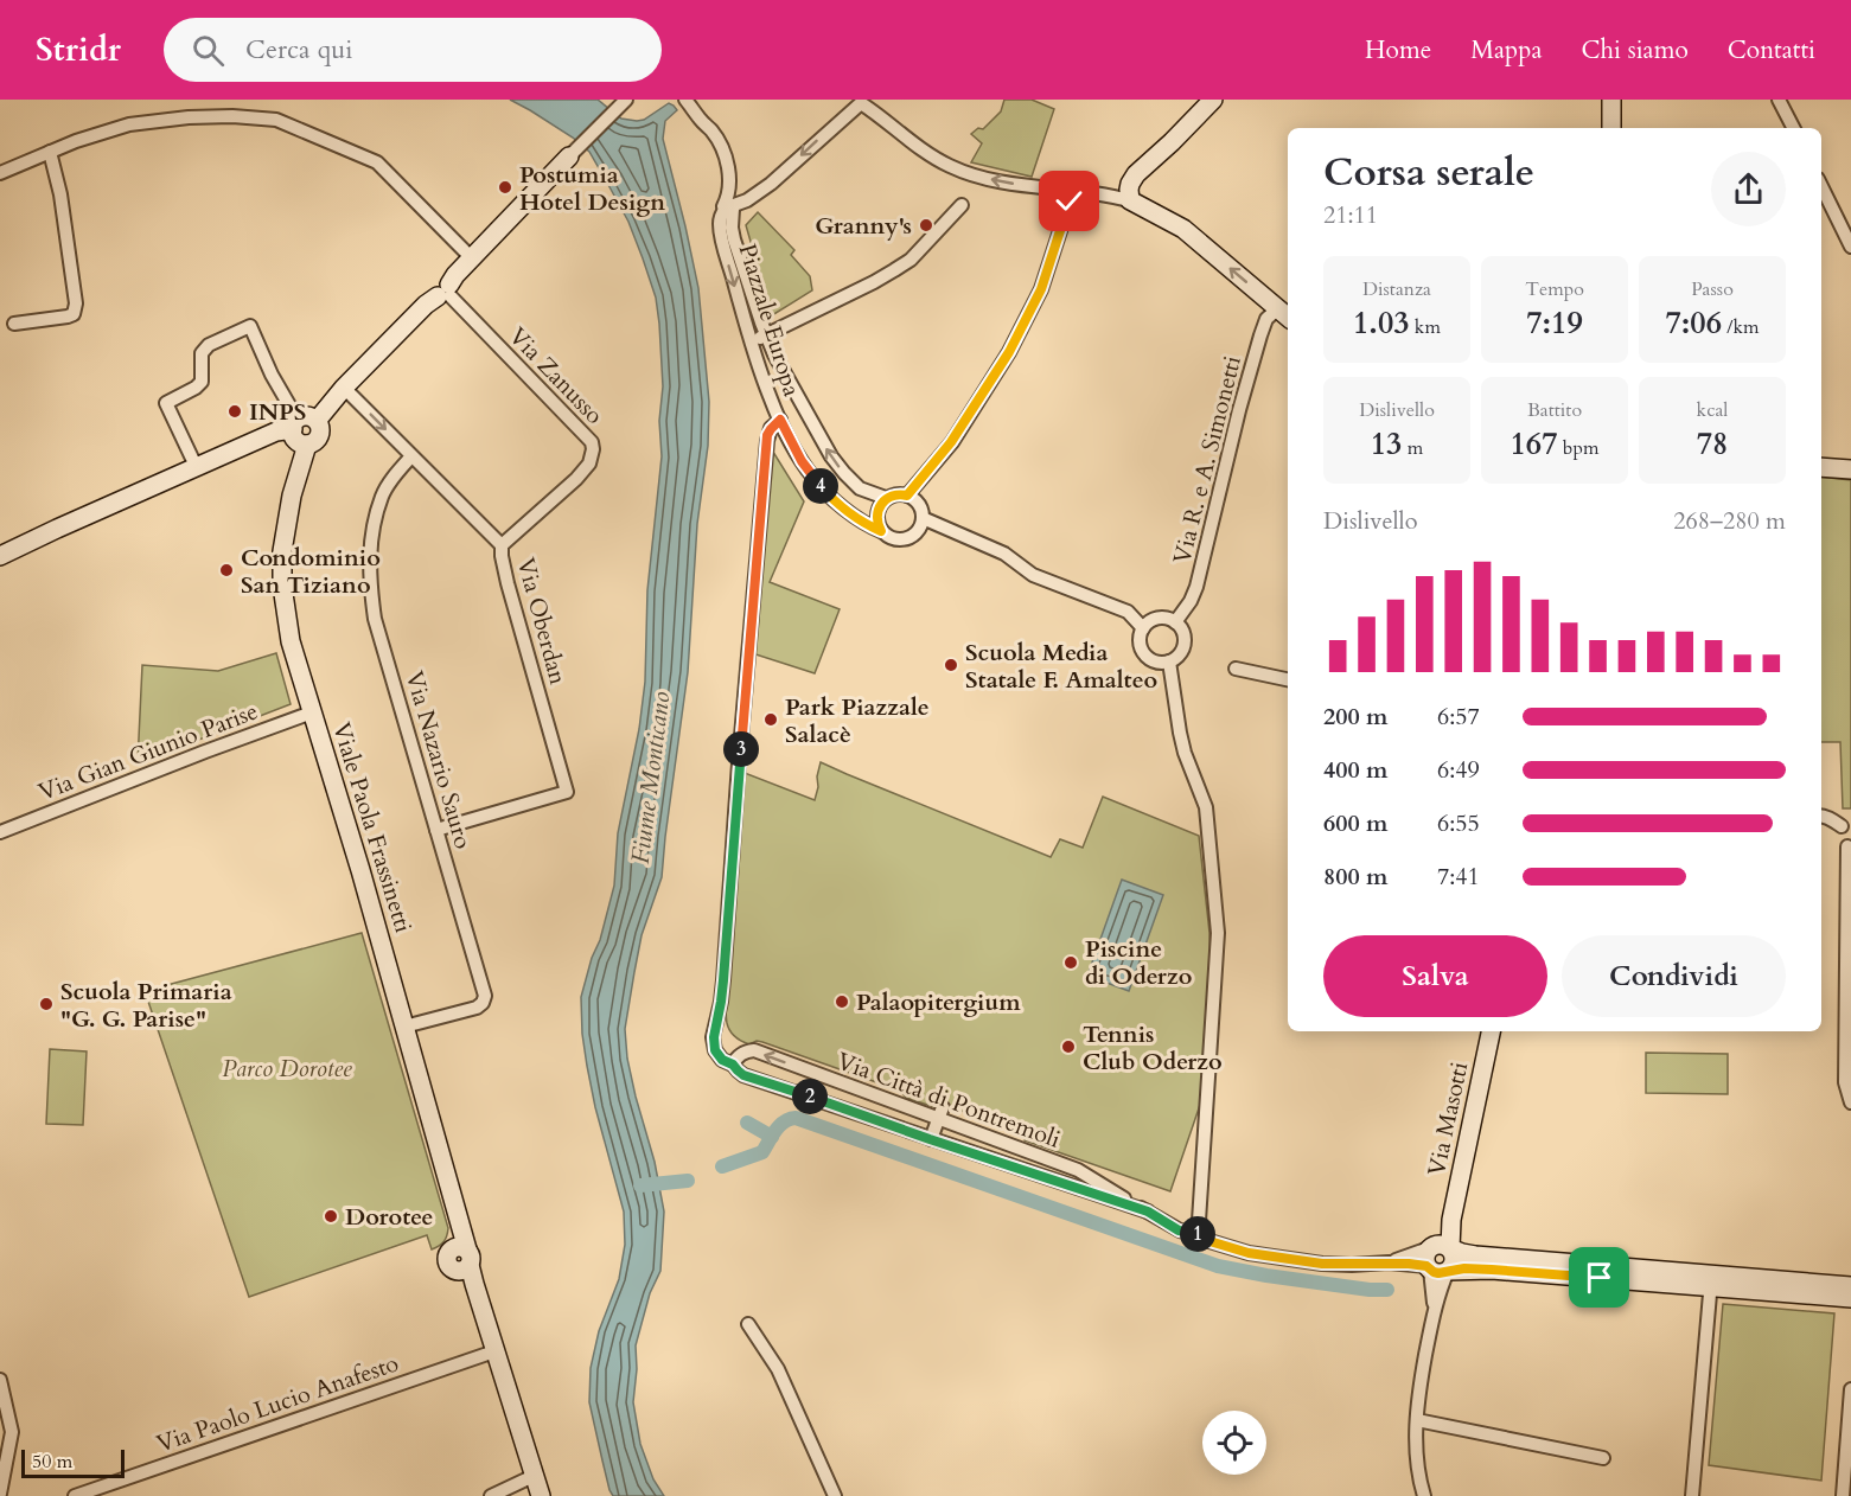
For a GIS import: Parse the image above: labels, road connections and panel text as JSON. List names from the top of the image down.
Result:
{
  "streets": {
    "street": [
      "Piazzale Europa",
      "Via Zanusso",
      "Via R. e A. Simonetti",
      "Via Oberdan",
      "Via Gian Giunio Parise",
      "Via Nazario Sauro",
      "Viale Paola Frassinetti",
      "Via Città di Pontremoli",
      "Via Masotti",
      "Via Paolo Lucio Anafesto"
    ]
  },
  "crossings": [
    ["Piazzale Europa", "Via Città di Pontremoli"],
    ["Via Zanusso", "Via Oberdan"],
    ["Via Oberdan", "Via Nazario Sauro"],
    ["Via Gian Giunio Parise", "Viale Paola Frassinetti"],
    ["Via Nazario Sauro", "Viale Paola Frassinetti"],
    ["Viale Paola Frassinetti", "Via Paolo Lucio Anafesto"],
    ["Via Città di Pontremoli", "Via Masotti"]
  ],
  "water": ["Fiume Monticano"],
  "parks": ["Parco Dorotee"],
  "places": [
    "Postumia Hotel Design",
    "Granny's",
    "INPS",
    "Condominio San Tiziano",
    "Scuola Media Statale F. Amalteo",
    "Park Piazzale Salacè",
    "Piscine di Oderzo",
    "Palaopitergium",
    "Scuola Primaria \"G. G. Parise\"",
    "Tennis Club Oderzo",
    "Dorotee"
  ],
  "scale_bar": "50 m",
  "page": {
    "header": "Stridr",
    "search": "Cerca qui",
    "nav": [
      "Home",
      "Mappa",
      "Chi siamo",
      "Contatti"
    ],
    "heading": ["Corsa serale", "21:11"],
    "stats": [
      ["Distanza", "1.03 km"],
      ["Tempo", "7:19"],
      ["Passo", "7:06 /km"],
      ["Dislivello", "13 m"],
      ["Battito", "167 bpm"],
      ["kcal", "78"]
    ],
    "pins": [
      "4",
      "3",
      "2",
      "1"
    ],
    "chart": ["Dislivello", "268–280 m"],
    "list": [
      {
        "name": "200 m",
        "note": "6:57"
      },
      {
        "name": "400 m",
        "note": "6:49"
      },
      {
        "name": "600 m",
        "note": "6:55"
      },
      {
        "name": "800 m",
        "note": "7:41"
      }
    ],
    "buttons": ["Salva", "Condividi"],
    "scale": "50 m"
  }
}
